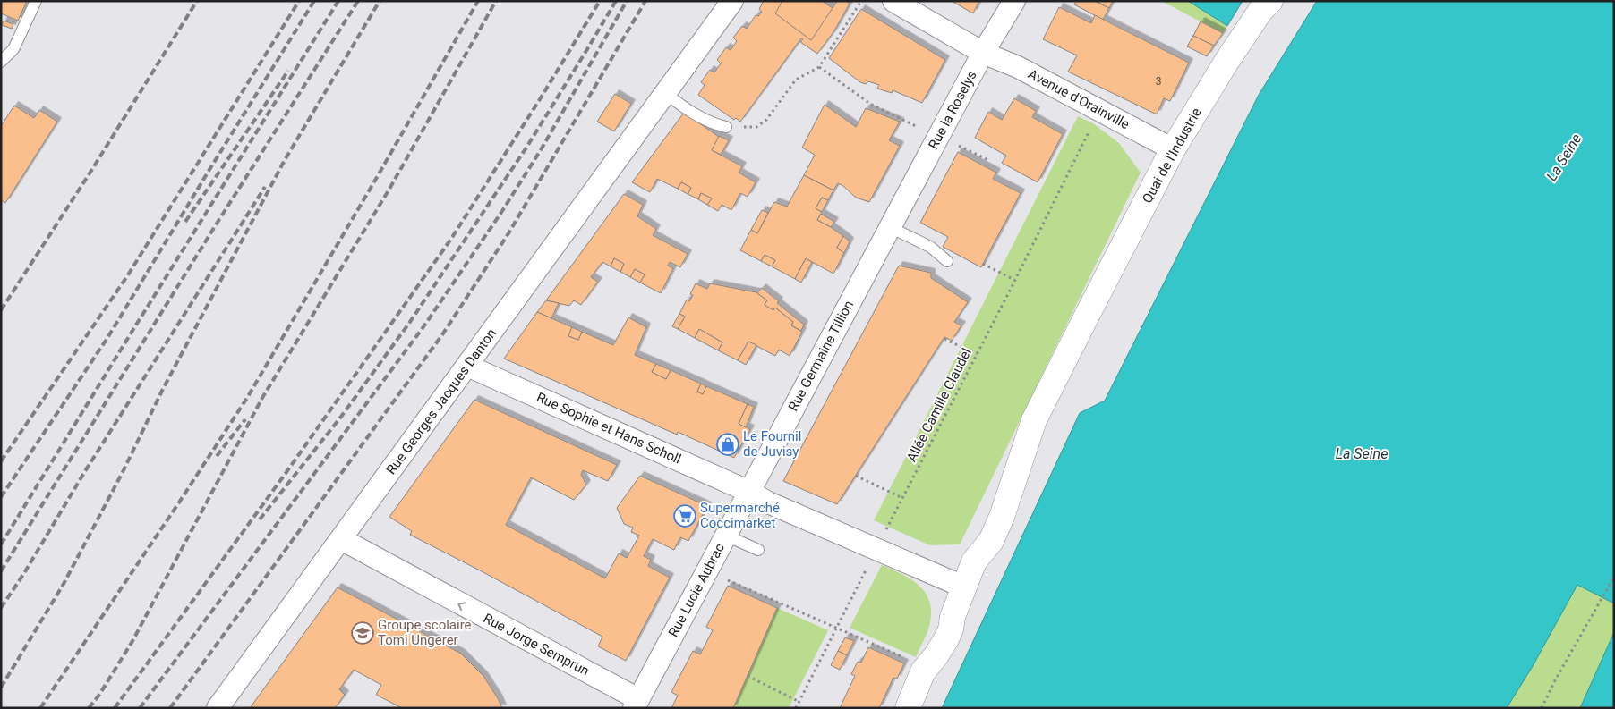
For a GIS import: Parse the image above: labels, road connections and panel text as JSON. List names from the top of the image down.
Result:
{
  "streets": {
    "main road": ["Quai de l'Industrie"],
    "street": [
      "Avenue d'Orainville",
      "Rue la Roselys",
      "Rue Germaine Tillion",
      "Rue Georges Jacques Danton",
      "Rue Sophie et Hans Scholl",
      "Rue Lucie Aubrac",
      "Rue Jorge Semprun"
    ],
    "path": ["Allée Camille Claudel"]
  },
  "crossings": [
    ["Avenue d'Orainville", "Rue la Roselys"],
    ["Avenue d'Orainville", "Quai de l'Industrie"],
    ["Avenue d'Orainville", "Allée Camille Claudel"],
    ["Rue la Roselys", "Rue Germaine Tillion"],
    ["Rue Germaine Tillion", "Rue Sophie et Hans Scholl"],
    ["Rue Germaine Tillion", "Rue Lucie Aubrac"],
    ["Rue Georges Jacques Danton", "Rue Sophie et Hans Scholl"],
    ["Rue Georges Jacques Danton", "Rue Jorge Semprun"],
    ["Rue Sophie et Hans Scholl", "Rue Lucie Aubrac"],
    ["Rue Lucie Aubrac", "Rue Jorge Semprun"]
  ],
  "one_way": ["Rue Jorge Semprun"],
  "water": ["La Seine"],
  "places": {
    "shop": ["Le Fournil de Juvisy"],
    "supermarket": ["Supermarché Coccimarket"],
    "school or university": ["Groupe scolaire Tomi Ungerer"]
  },
  "house_numbers": ["3"]
}
